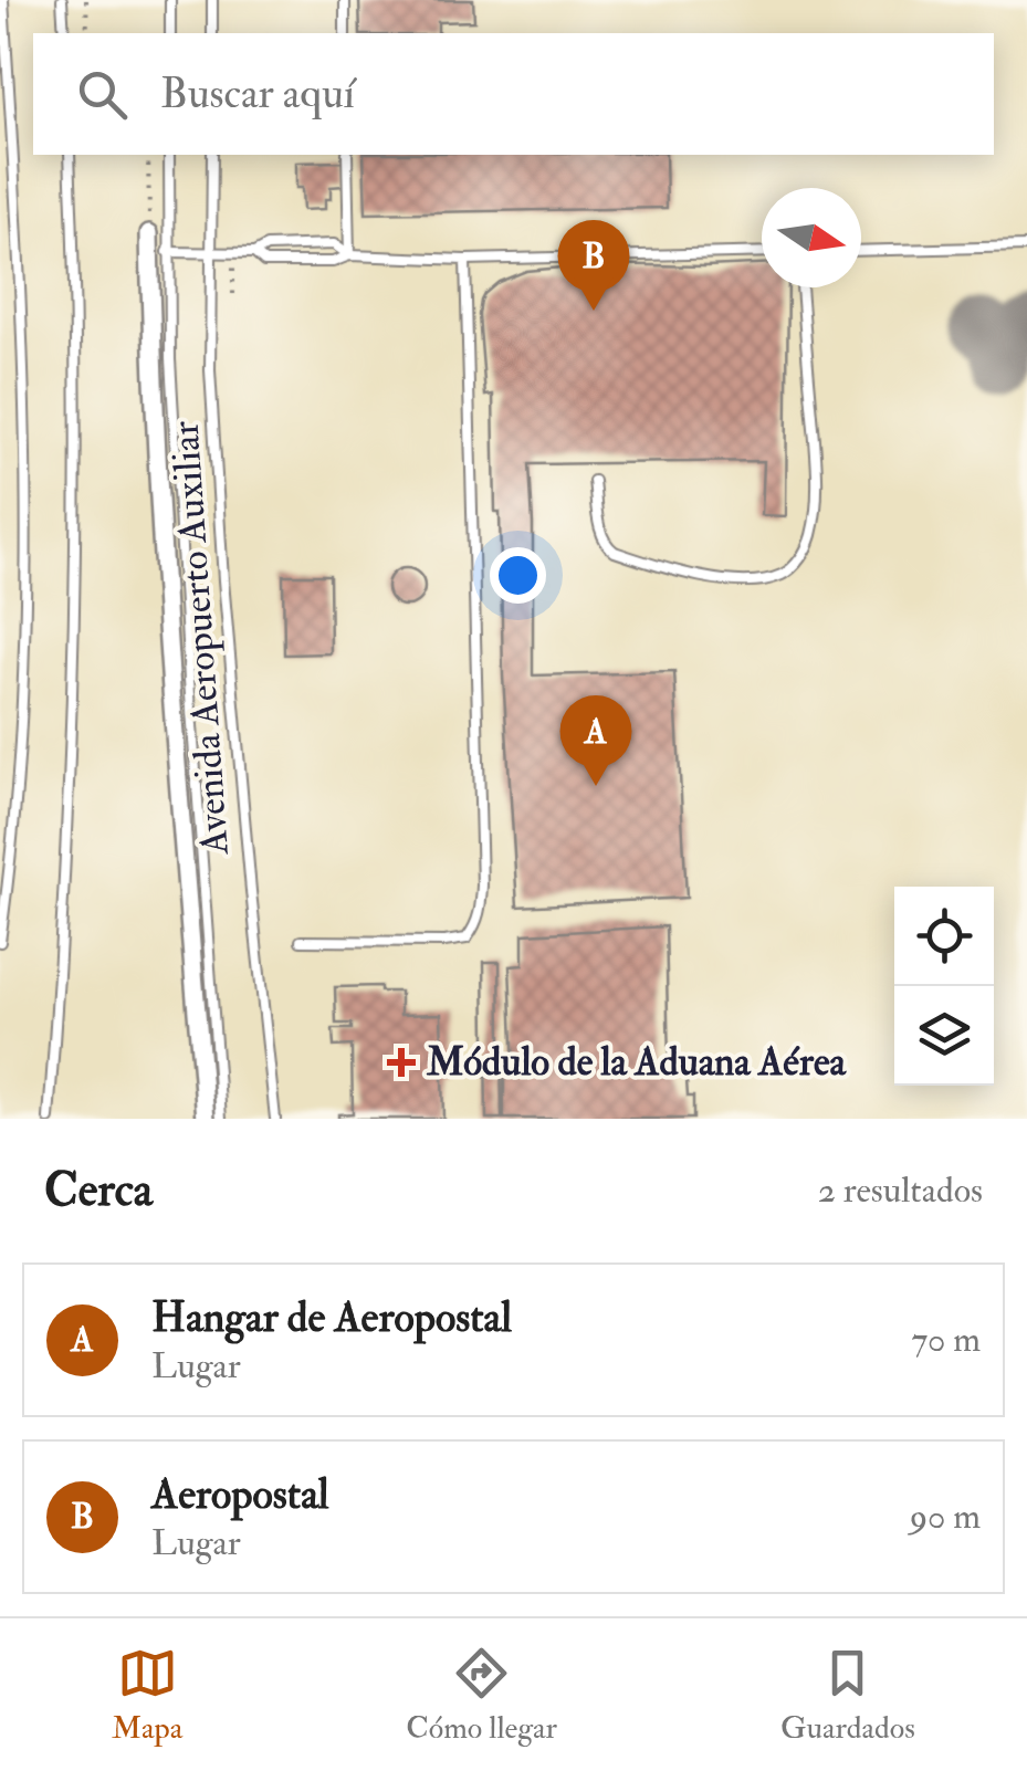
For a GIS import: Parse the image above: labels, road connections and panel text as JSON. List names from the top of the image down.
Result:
{
  "streets": {
    "lane": ["Avenida Aeropuerto Auxiliar"]
  },
  "places": {
    "health": ["Módulo de la Aduana Aérea"]
  },
  "north": "right",
  "page": {
    "search": "Buscar aquí",
    "pins": ["B", "A"],
    "heading": ["Cerca", "2 resultados"],
    "list": [
      {
        "mark": "A",
        "name": "Hangar de Aeropostal",
        "note": "Lugar",
        "value": "70 m"
      },
      {
        "mark": "B",
        "name": "Aeropostal",
        "note": "Lugar",
        "value": "90 m"
      }
    ],
    "nav": ["Mapa", "Cómo llegar", "Guardados"]
  }
}
